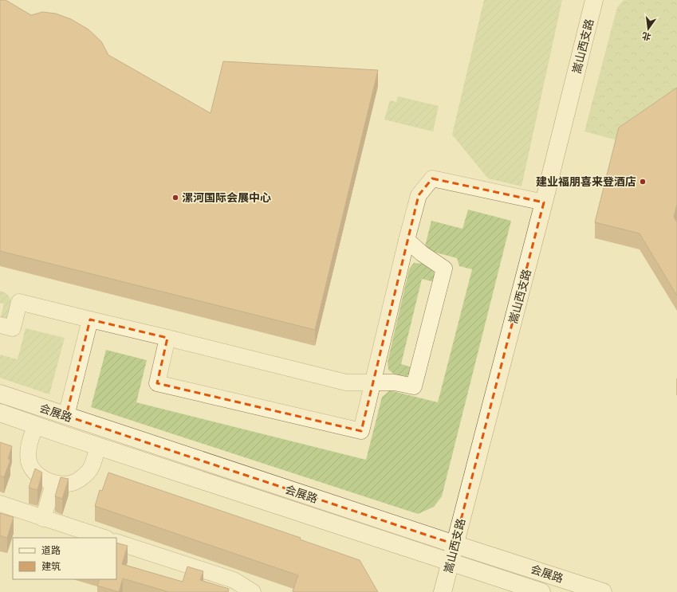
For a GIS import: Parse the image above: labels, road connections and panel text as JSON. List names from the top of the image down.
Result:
{
  "streets": {
    "street": ["嵩山西支路", "会展路"]
  },
  "crossings": [
    ["嵩山西支路", "会展路"]
  ],
  "places": ["建业福朋喜来登酒店", "漯河国际会展中心"],
  "legend": ["道路", "建筑"],
  "north": "bottom"
}
